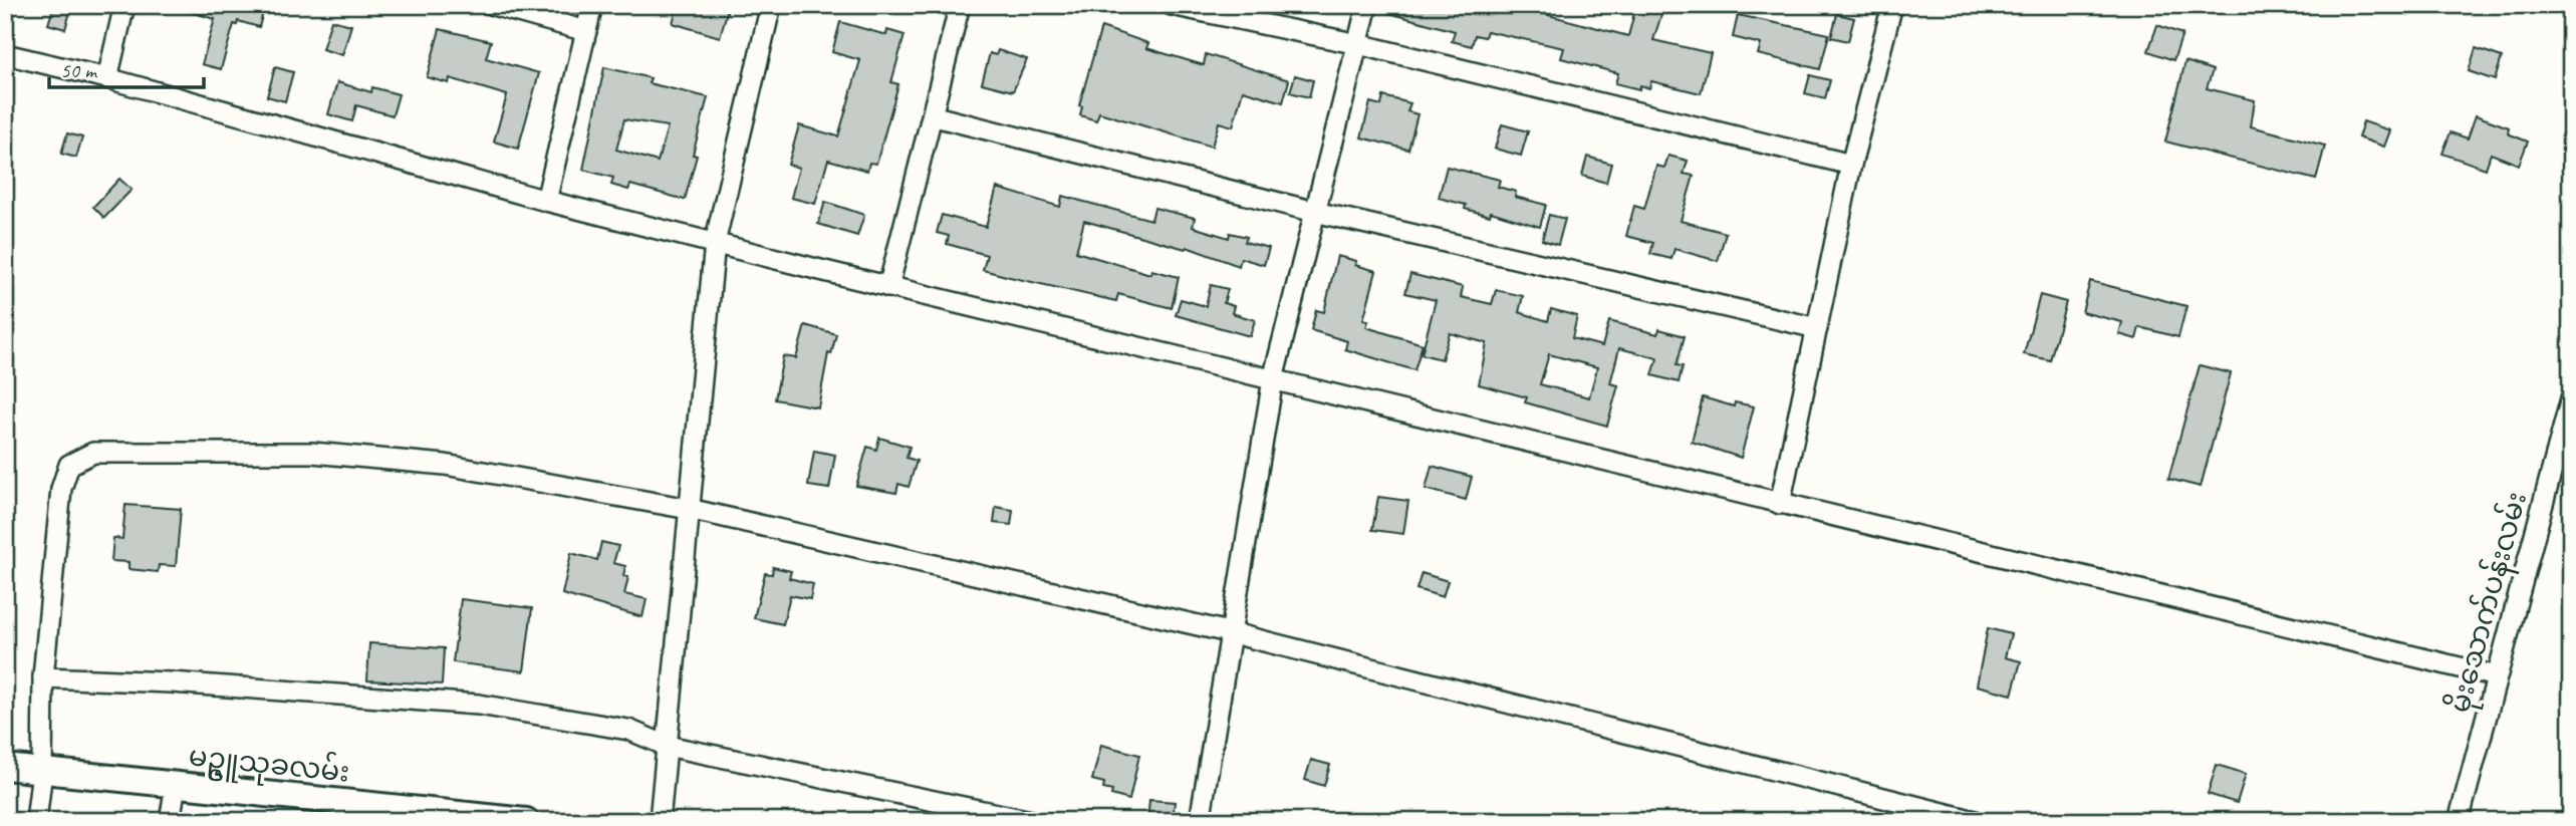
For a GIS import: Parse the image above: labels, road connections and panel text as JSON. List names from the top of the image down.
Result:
{
  "streets": {
    "street": ["မိုးသောက်ပန်းလမ်း", "မဥ္ဇူသုခလမ်း"]
  },
  "scale_bar": "50 m"
}
